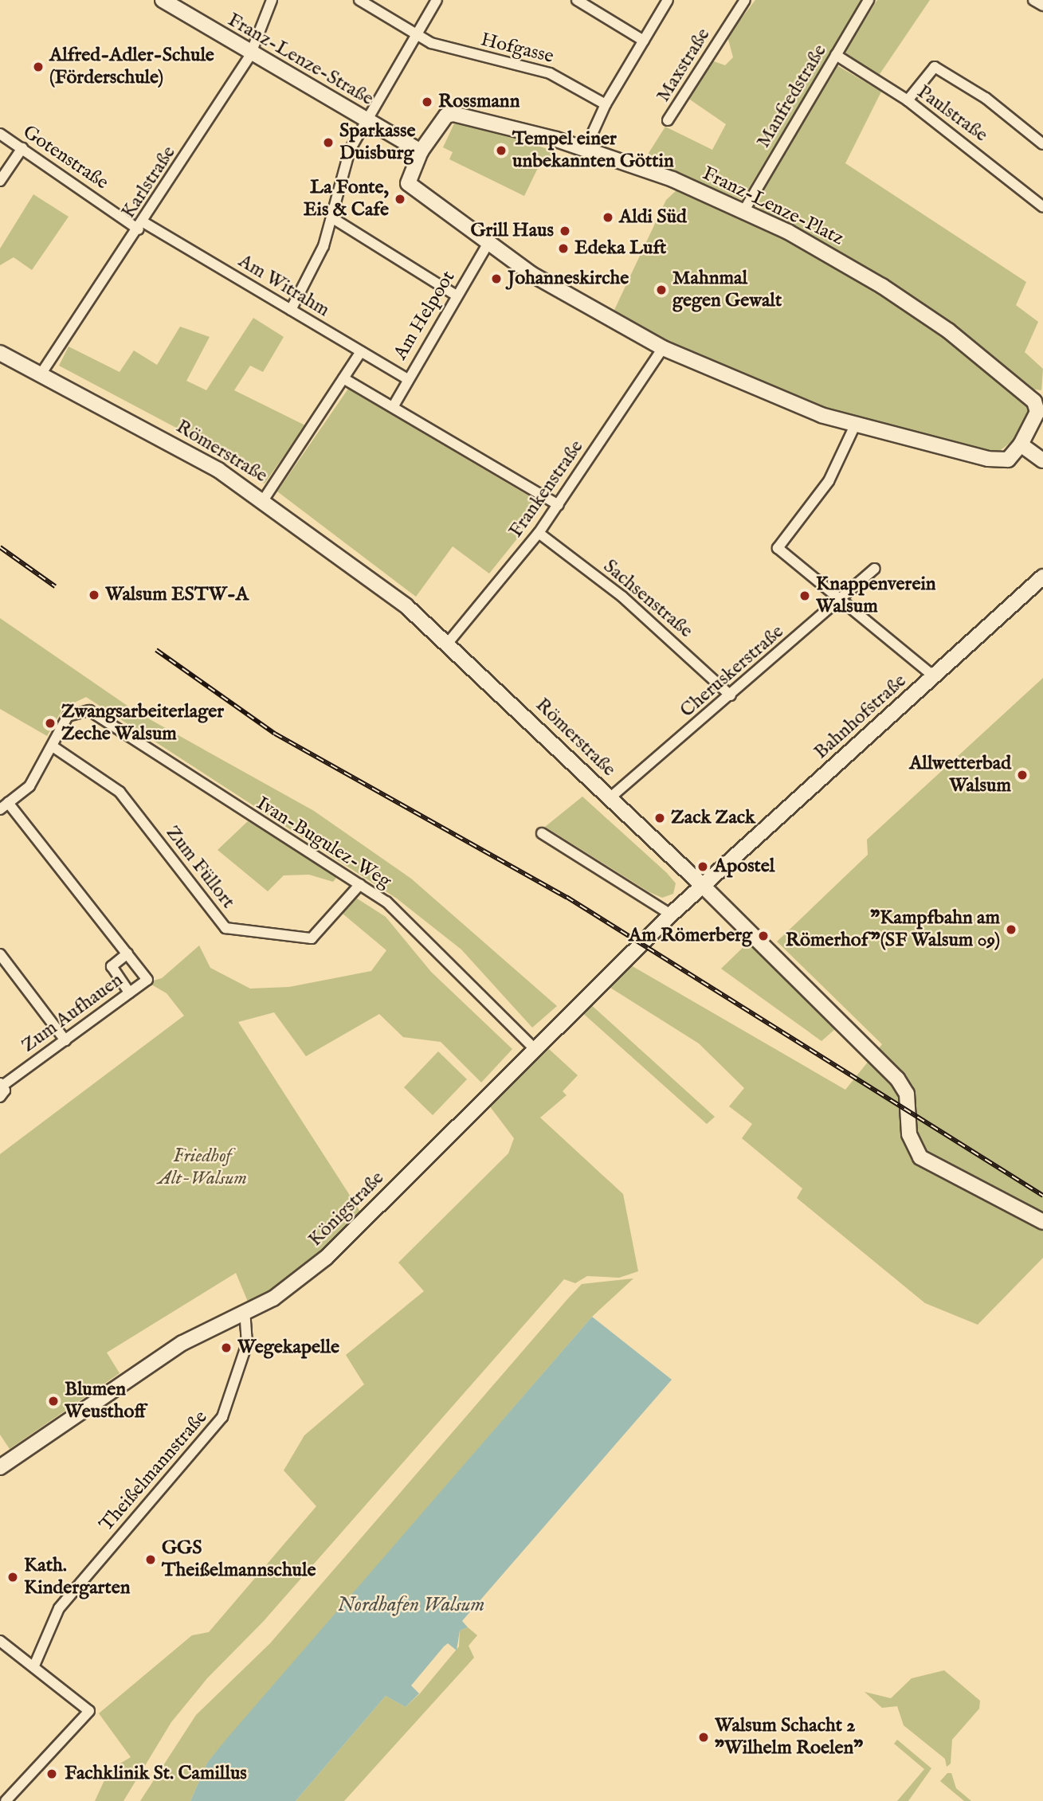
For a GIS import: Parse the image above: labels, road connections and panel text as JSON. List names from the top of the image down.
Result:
{
  "streets": {
    "street": [
      "Hofgasse",
      "Franz-Lenze-Straße",
      "Maxstraße",
      "Manfredstraße",
      "Paulstraße",
      "Gotenstraße",
      "Karlstraße",
      "Franz-Lenze-Platz",
      "Am Witrahm",
      "Am Helpoot",
      "Römerstraße",
      "Frankenstraße",
      "Sachsenstraße",
      "Cheruskerstraße",
      "Bahnhofstraße",
      "Ivan-Bugulez-Weg",
      "Zum Füllort",
      "Zum Aufhauen",
      "Königstraße",
      "Theißelmannstraße"
    ]
  },
  "crossings": [
    ["Franz-Lenze-Straße", "Karlstraße"],
    ["Franz-Lenze-Straße", "Franz-Lenze-Platz"],
    ["Manfredstraße", "Paulstraße"],
    ["Manfredstraße", "Franz-Lenze-Platz"],
    ["Gotenstraße", "Karlstraße"],
    ["Gotenstraße", "Am Witrahm"],
    ["Karlstraße", "Am Witrahm"],
    ["Karlstraße", "Römerstraße"],
    ["Franz-Lenze-Platz", "Am Helpoot"],
    ["Franz-Lenze-Platz", "Frankenstraße"],
    ["Am Witrahm", "Am Helpoot"],
    ["Am Helpoot", "Römerstraße"],
    ["Römerstraße", "Frankenstraße"],
    ["Römerstraße", "Cheruskerstraße"],
    ["Römerstraße", "Bahnhofstraße"],
    ["Römerstraße", "Königstraße"],
    ["Frankenstraße", "Sachsenstraße"],
    ["Sachsenstraße", "Cheruskerstraße"],
    ["Bahnhofstraße", "Königstraße"],
    ["Ivan-Bugulez-Weg", "Zum Füllort"],
    ["Ivan-Bugulez-Weg", "Königstraße"],
    ["Königstraße", "Theißelmannstraße"]
  ],
  "water": ["Nordhafen Walsum"],
  "parks": ["Friedhof Alt-Walsum"],
  "places": [
    "Alfred-Adler-Schule (Förderschule)",
    "Rossmann",
    "Sparkasse Duisburg",
    "Tempel einer unbekannten Göttin",
    "La Fonte, Eis & Cafe",
    "Aldi Süd",
    "Grill Haus",
    "Edeka Luft",
    "Johanneskirche",
    "Mahnmal gegen Gewalt",
    "Walsum ESTW-A",
    "Knappenverein Walsum",
    "Zwangsarbeiterlager Zeche Walsum",
    "Allwetterbad Walsum",
    "Zack Zack",
    "Apostel",
    "\"Kampfbahn am Römerhof\"(SF Walsum 09)",
    "Am Römerberg",
    "Wegekapelle",
    "Blumen Weusthoff",
    "GGS Theißelmannschule",
    "Kath. Kindergarten",
    "Walsum Schacht 2 \"Wilhelm Roelen\"",
    "Fachklinik St. Camillus"
  ]
}
